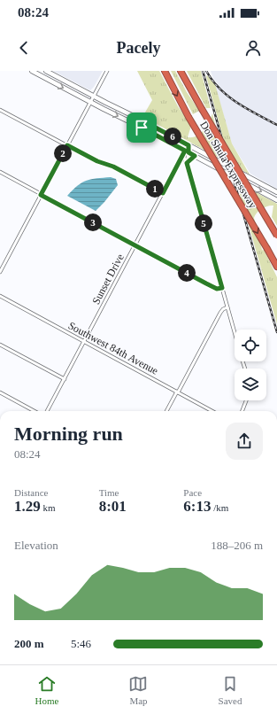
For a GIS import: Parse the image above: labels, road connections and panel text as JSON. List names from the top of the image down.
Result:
{
  "streets": {
    "highway": ["Don Shula Expressway"],
    "street": ["Sunset Drive", "Southwest 84th Avenue"]
  },
  "crossings": [
    ["Sunset Drive", "Southwest 84th Avenue"]
  ],
  "page": {
    "status": "08:24",
    "header": "Pacely",
    "pins": [
      "6",
      "2",
      "1",
      "3",
      "5",
      "4"
    ],
    "heading": ["Morning run", "08:24"],
    "stats": [
      ["Distance", "1.29 km"],
      ["Time", "8:01"],
      ["Pace", "6:13 /km"]
    ],
    "chart": ["Elevation", "188–206 m"],
    "list": [
      {
        "name": "200 m",
        "note": "5:46"
      }
    ],
    "tabs": ["Home", "Map", "Saved"]
  }
}
